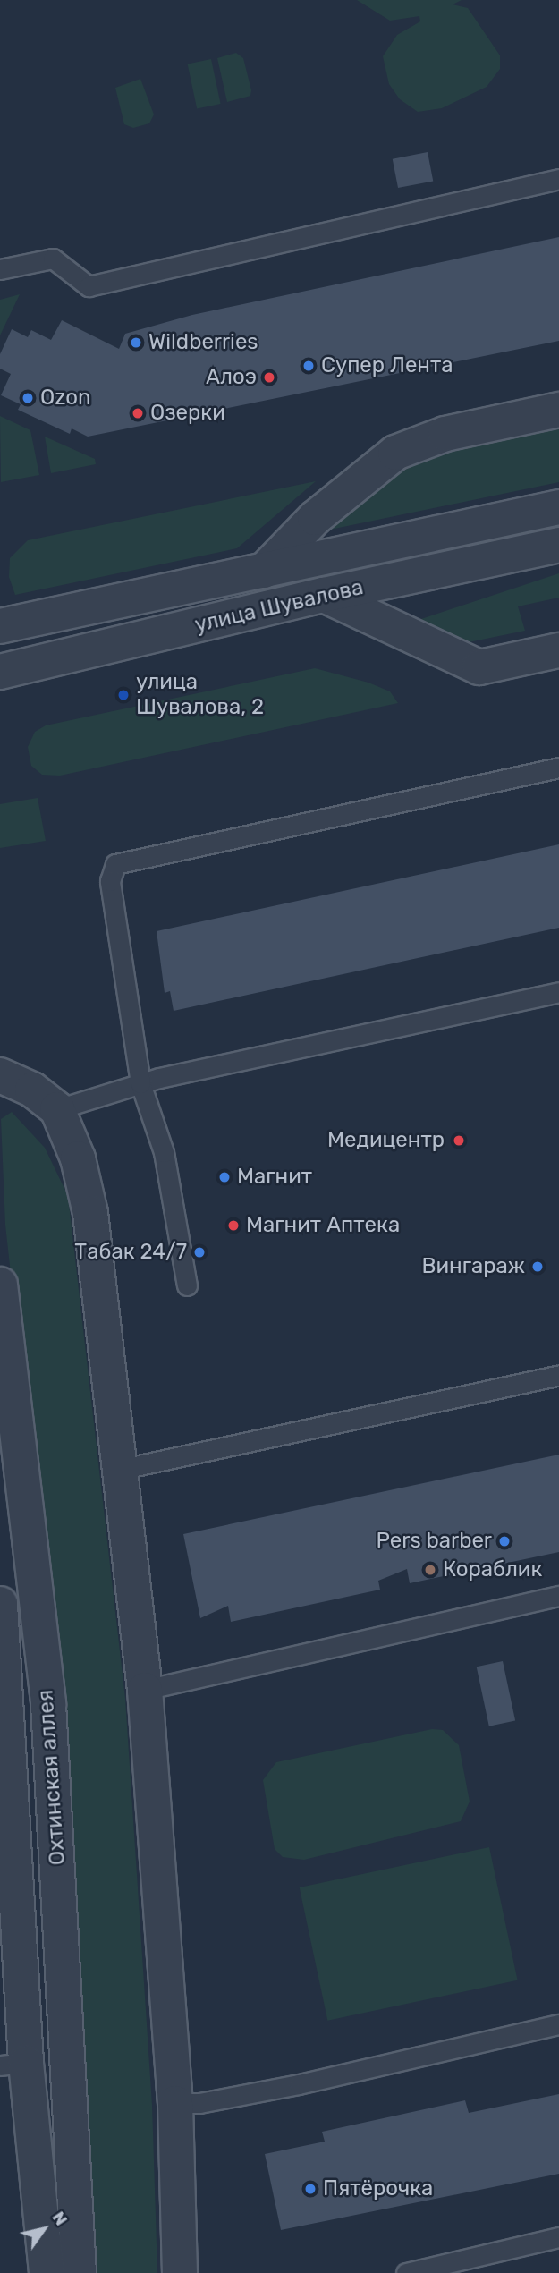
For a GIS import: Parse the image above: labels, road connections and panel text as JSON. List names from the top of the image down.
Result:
{
  "streets": {
    "street": ["улица Шувалова", "Охтинская аллея"]
  },
  "places": [
    "Wildberries",
    "Супер Лента",
    "Алоэ",
    "Ozon",
    "Озерки",
    "улица Шувалова, 2",
    "Медицентр",
    "Магнит",
    "Магнит Аптека",
    "Табак 24/7",
    "Вингараж",
    "Pers barber",
    "Кораблик",
    "Пятёрочка"
  ],
  "north": "top right"
}
